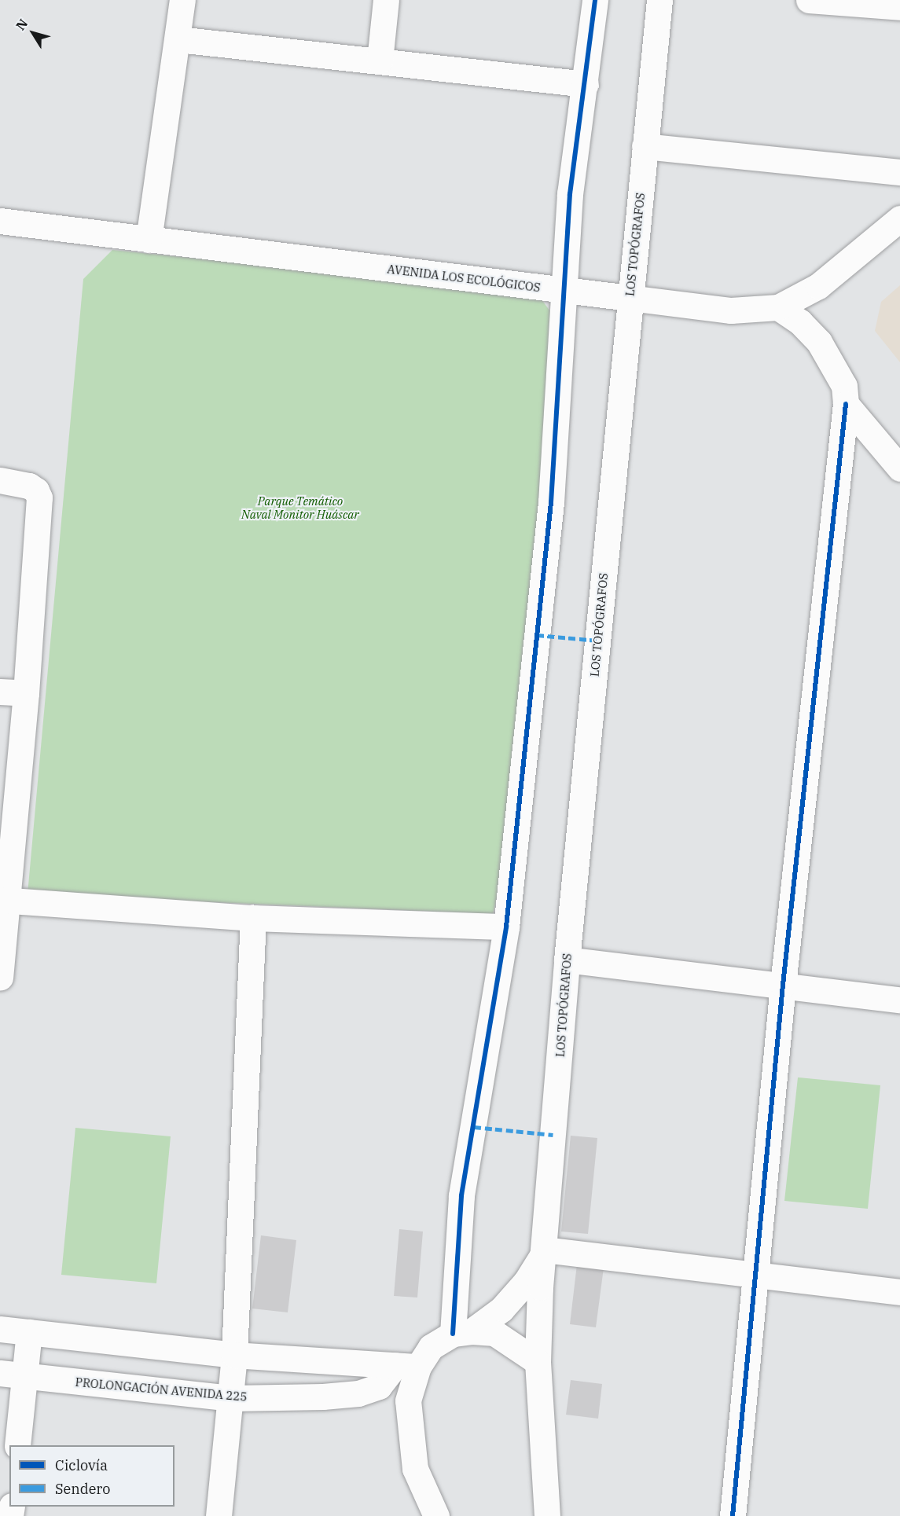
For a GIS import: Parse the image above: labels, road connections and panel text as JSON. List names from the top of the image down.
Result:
{
  "streets": {
    "street": ["LOS TOPÓGRAFOS", "AVENIDA LOS ECOLÓGICOS", "PROLONGACIÓN AVENIDA 225"]
  },
  "crossings": [
    ["LOS TOPÓGRAFOS", "AVENIDA LOS ECOLÓGICOS"],
    ["LOS TOPÓGRAFOS", "PROLONGACIÓN AVENIDA 225"]
  ],
  "parks": ["Parque Temático Naval Monitor Huáscar"],
  "legend": ["Ciclovía", "Sendero"],
  "north": "top left"
}
